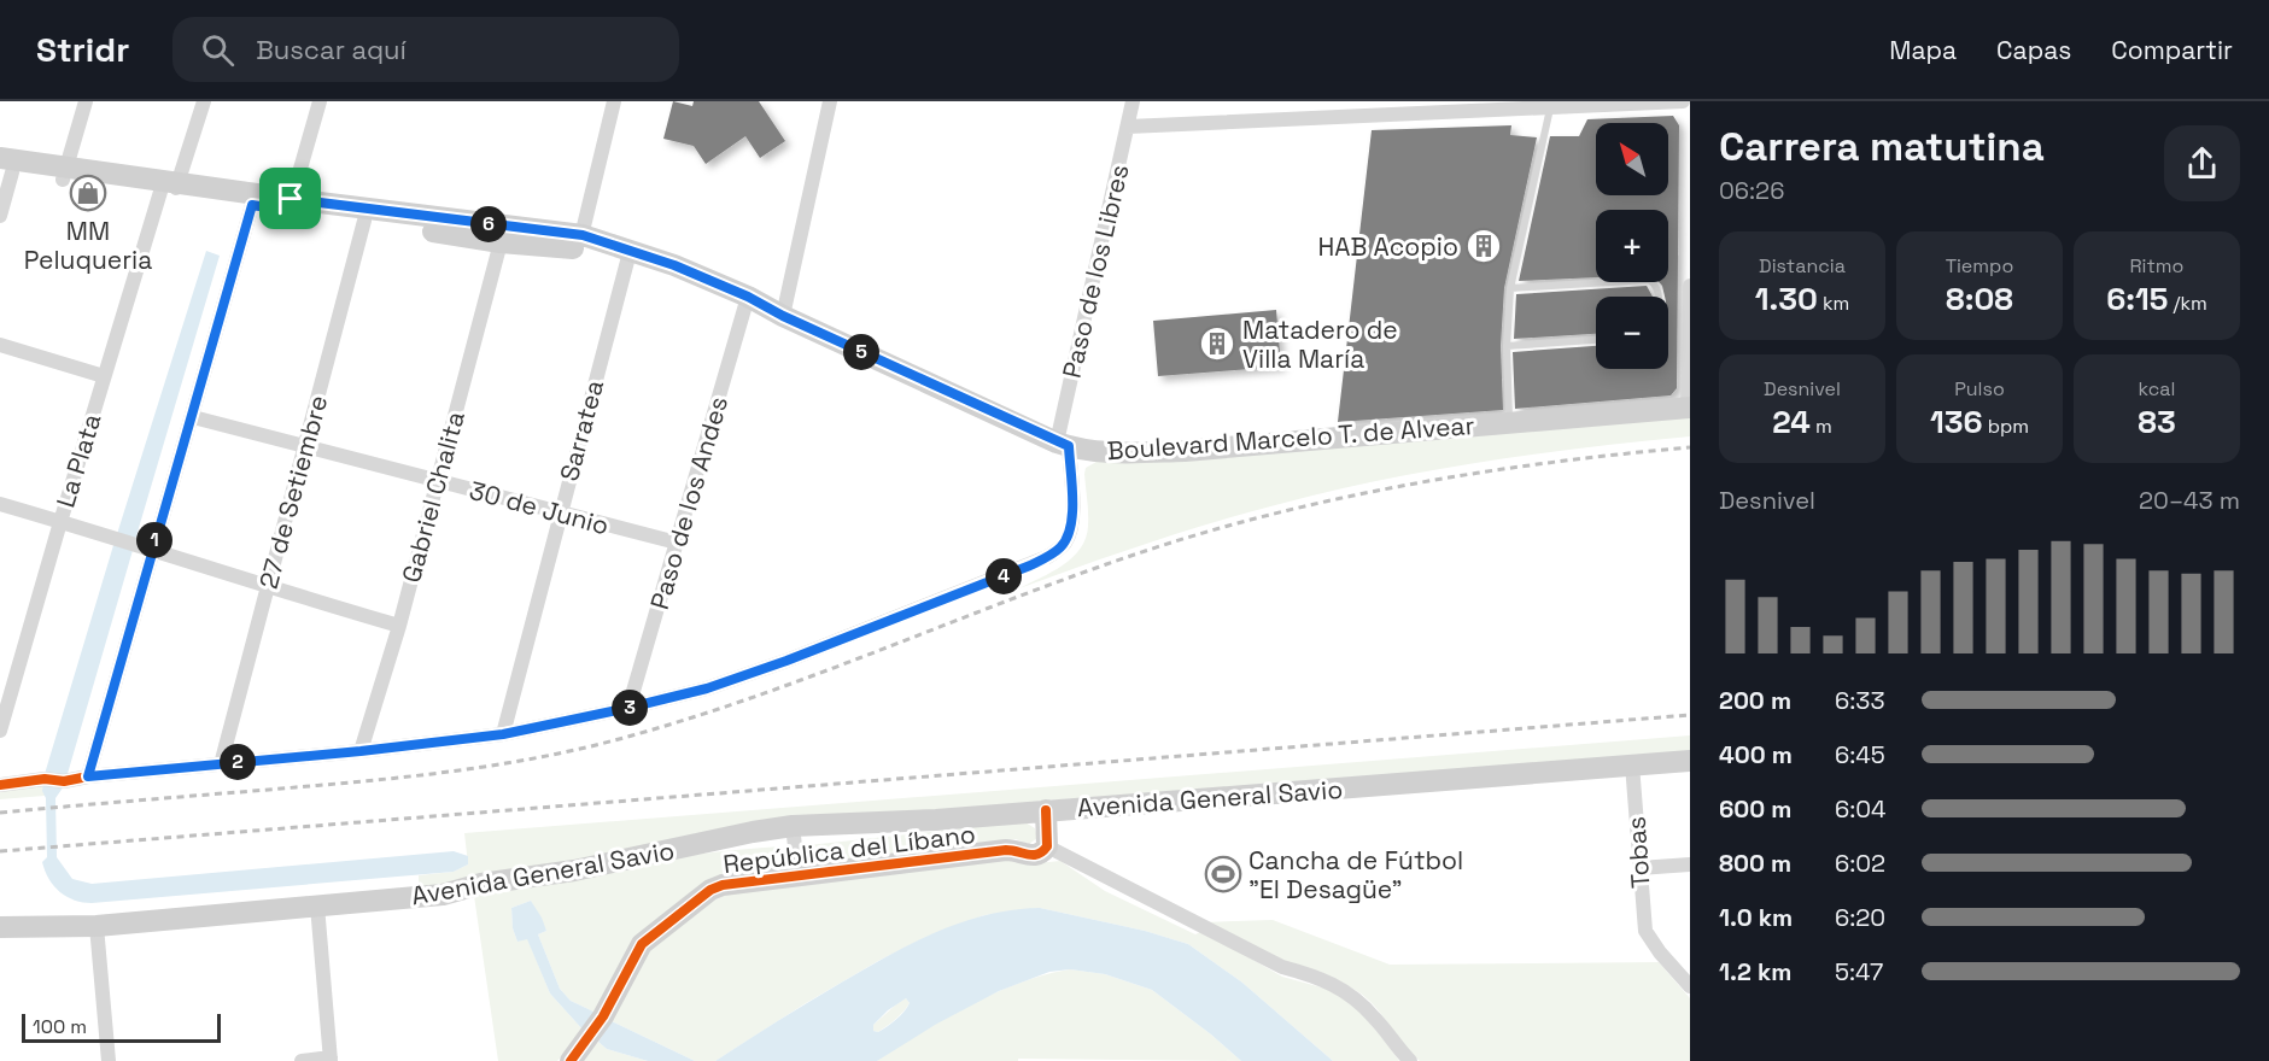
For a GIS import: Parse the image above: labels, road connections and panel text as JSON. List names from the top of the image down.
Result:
{
  "streets": {
    "main road": ["Boulevard Marcelo T. de Alvear", "Avenida General Savio", "República del Líbano"],
    "street": [
      "Paso de los Libres",
      "Sarratea",
      "La Plata",
      "27 de Setiembre",
      "Gabriel Chalita",
      "Paso de los Andes",
      "30 de Junio",
      "Tobas"
    ]
  },
  "crossings": [
    ["Paso de los Libres", "Sarratea"],
    ["Paso de los Libres", "Boulevard Marcelo T. de Alvear"],
    ["Paso de los Libres", "27 de Setiembre"],
    ["Paso de los Libres", "Gabriel Chalita"],
    ["Paso de los Libres", "Paso de los Andes"],
    ["Sarratea", "Boulevard Marcelo T. de Alvear"],
    ["Sarratea", "30 de Junio"],
    ["Boulevard Marcelo T. de Alvear", "La Plata"],
    ["Boulevard Marcelo T. de Alvear", "27 de Setiembre"],
    ["Boulevard Marcelo T. de Alvear", "Gabriel Chalita"],
    ["Boulevard Marcelo T. de Alvear", "Paso de los Andes"],
    ["27 de Setiembre", "30 de Junio"],
    ["Gabriel Chalita", "30 de Junio"],
    ["Paso de los Andes", "30 de Junio"],
    ["Avenida General Savio", "Tobas"]
  ],
  "places": {
    "shop": ["MM Peluqueria"],
    "building": ["HAB Acopio", "Matadero de Villa María"],
    "sports": ["Cancha de Fútbol \"El Desagüe\""]
  },
  "scale_bar": "100 m",
  "north": "top left",
  "page": {
    "header": "Stridr",
    "search": "Buscar aquí",
    "nav": ["Mapa", "Capas", "Compartir"],
    "heading": ["Carrera matutina", "06:26"],
    "map_buttons": ["+", "−"],
    "pins": [
      "6",
      "5",
      "1",
      "4",
      "3",
      "2"
    ],
    "stats": [
      ["Distancia", "1.30 km"],
      ["Tiempo", "8:08"],
      ["Ritmo", "6:15 /km"],
      ["Desnivel", "24 m"],
      ["Pulso", "136 bpm"],
      ["kcal", "83"]
    ],
    "chart": ["Desnivel", "20–43 m"],
    "list": [
      {
        "name": "200 m",
        "note": "6:33"
      },
      {
        "name": "400 m",
        "note": "6:45"
      },
      {
        "name": "600 m",
        "note": "6:04"
      },
      {
        "name": "800 m",
        "note": "6:02"
      },
      {
        "name": "1.0 km",
        "note": "6:20"
      },
      {
        "name": "1.2 km",
        "note": "5:47"
      }
    ],
    "scale": "100 m"
  }
}
